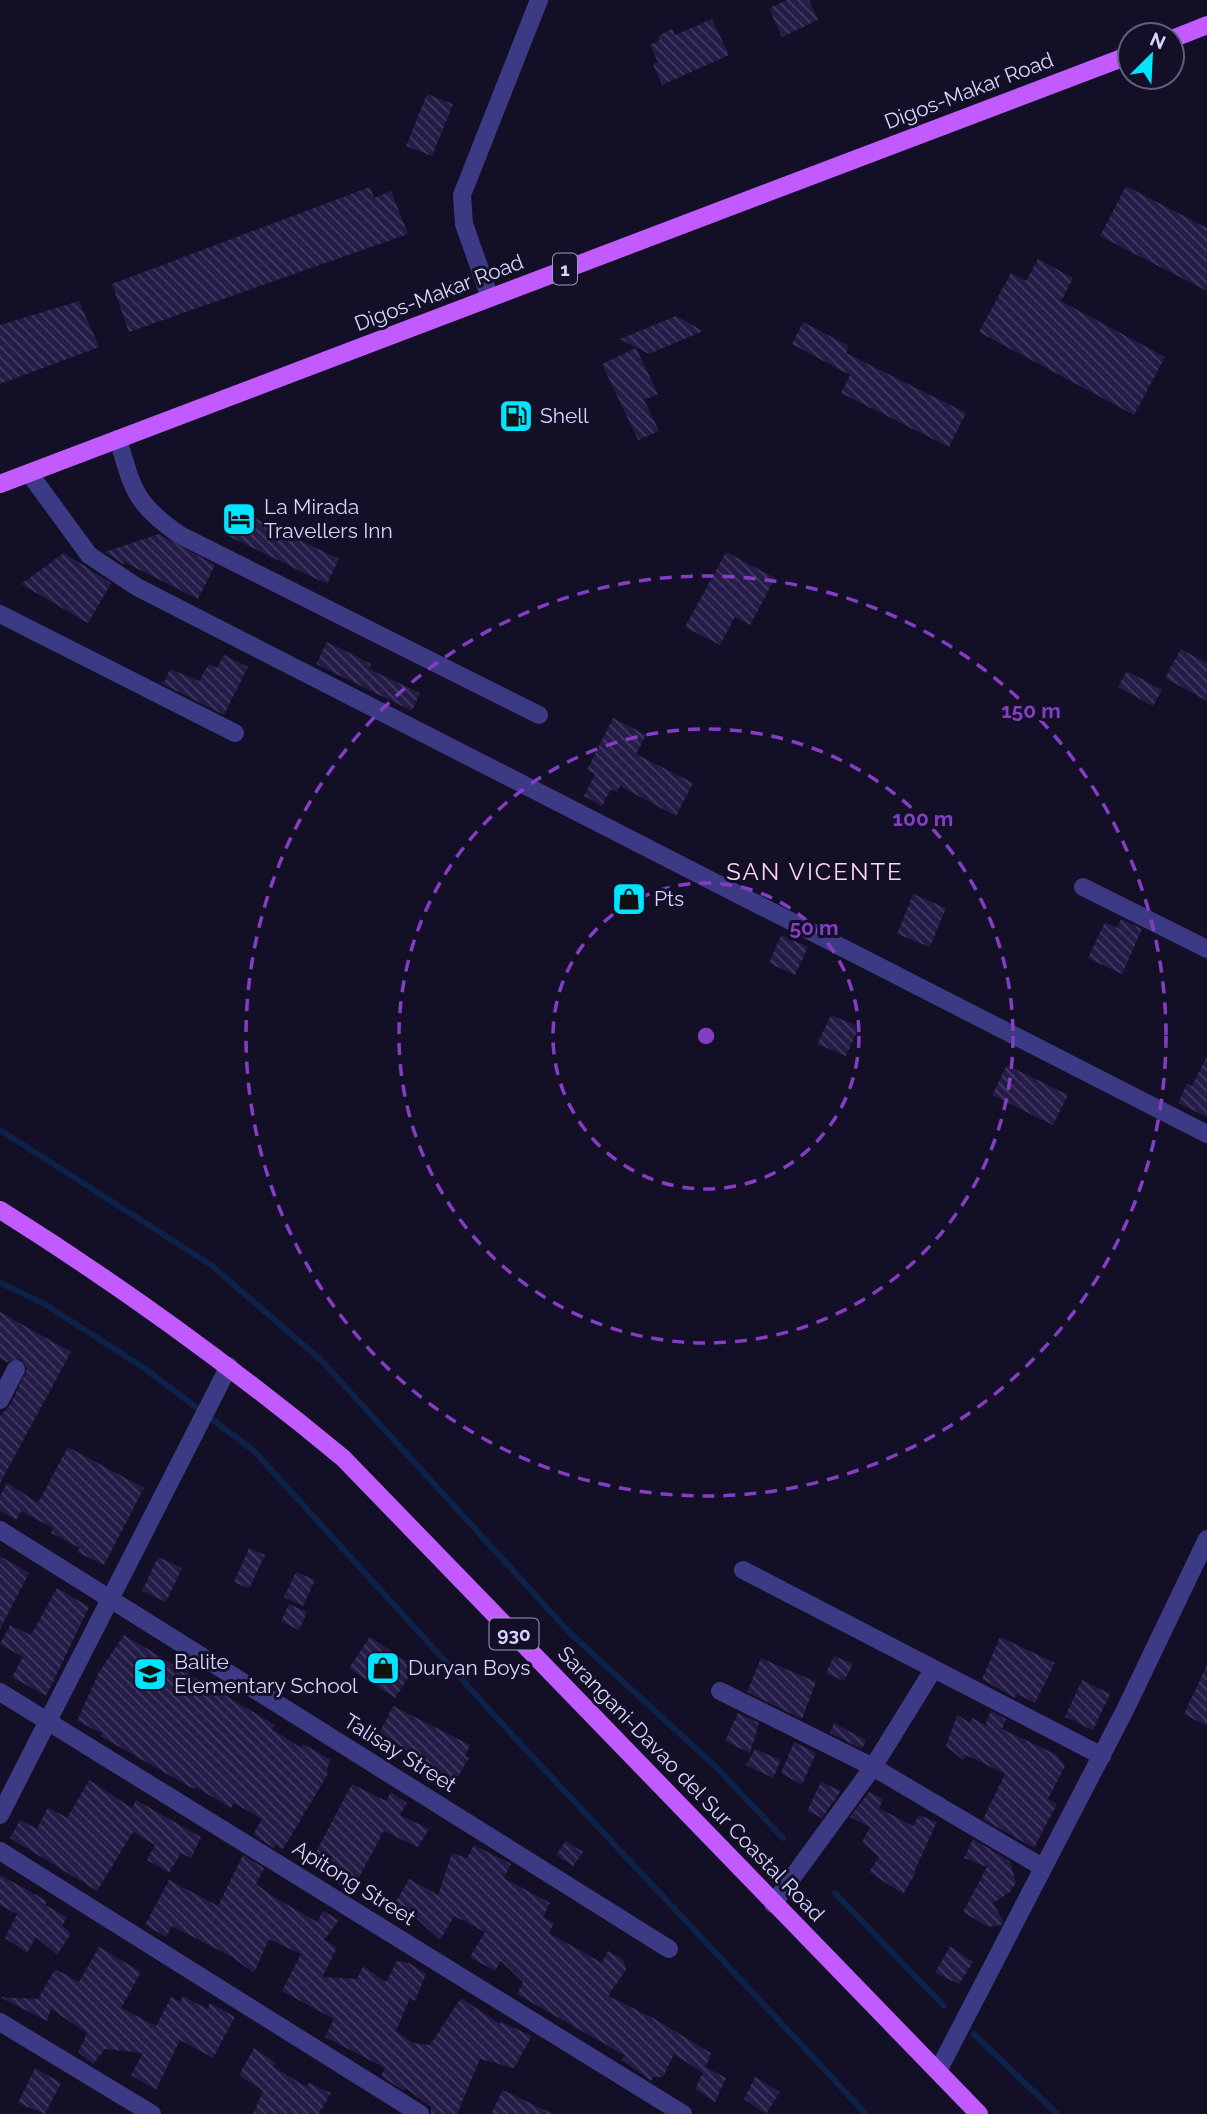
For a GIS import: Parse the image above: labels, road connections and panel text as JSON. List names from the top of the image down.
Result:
{
  "streets": {
    "main road": [
      "Digos-Makar Road",
      "1",
      "930",
      "Sarangani-Davao del Sur Coastal Road"
    ],
    "street": ["Talisay Street", "Apitong Street"]
  },
  "districts": ["SAN VICENTE"],
  "places": {
    "fuel station": ["Shell"],
    "hotel": ["La Mirada Travellers Inn"],
    "shop": ["Pts", "Duryan Boys"],
    "school or university": ["Balite Elementary School"]
  },
  "north": "top right",
  "rings": ["150 m", "100 m", "50 m"]
}
